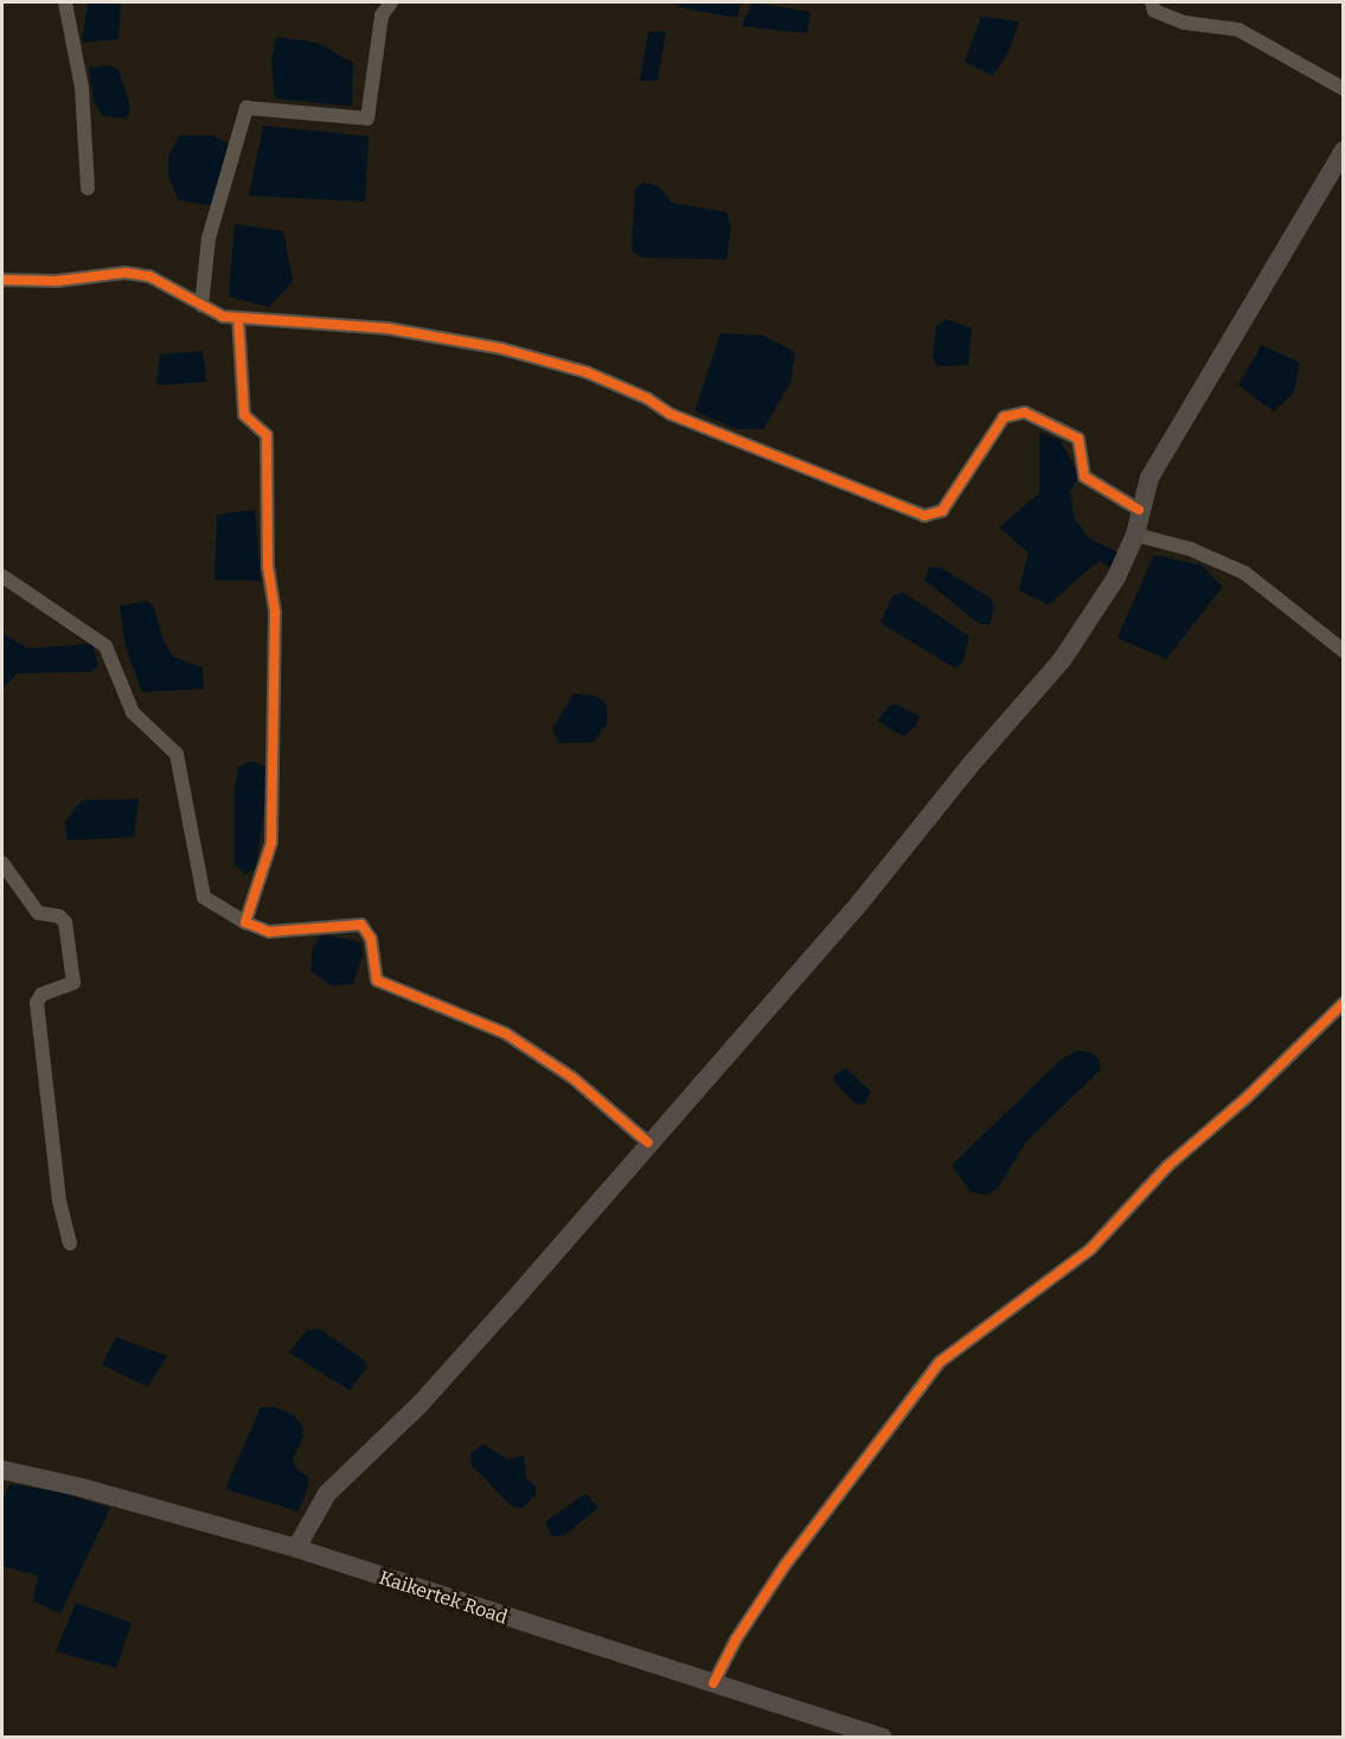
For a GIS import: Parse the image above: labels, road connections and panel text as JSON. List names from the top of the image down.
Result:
{
  "streets": {
    "main road": ["Kaikertek Road"]
  }
}
